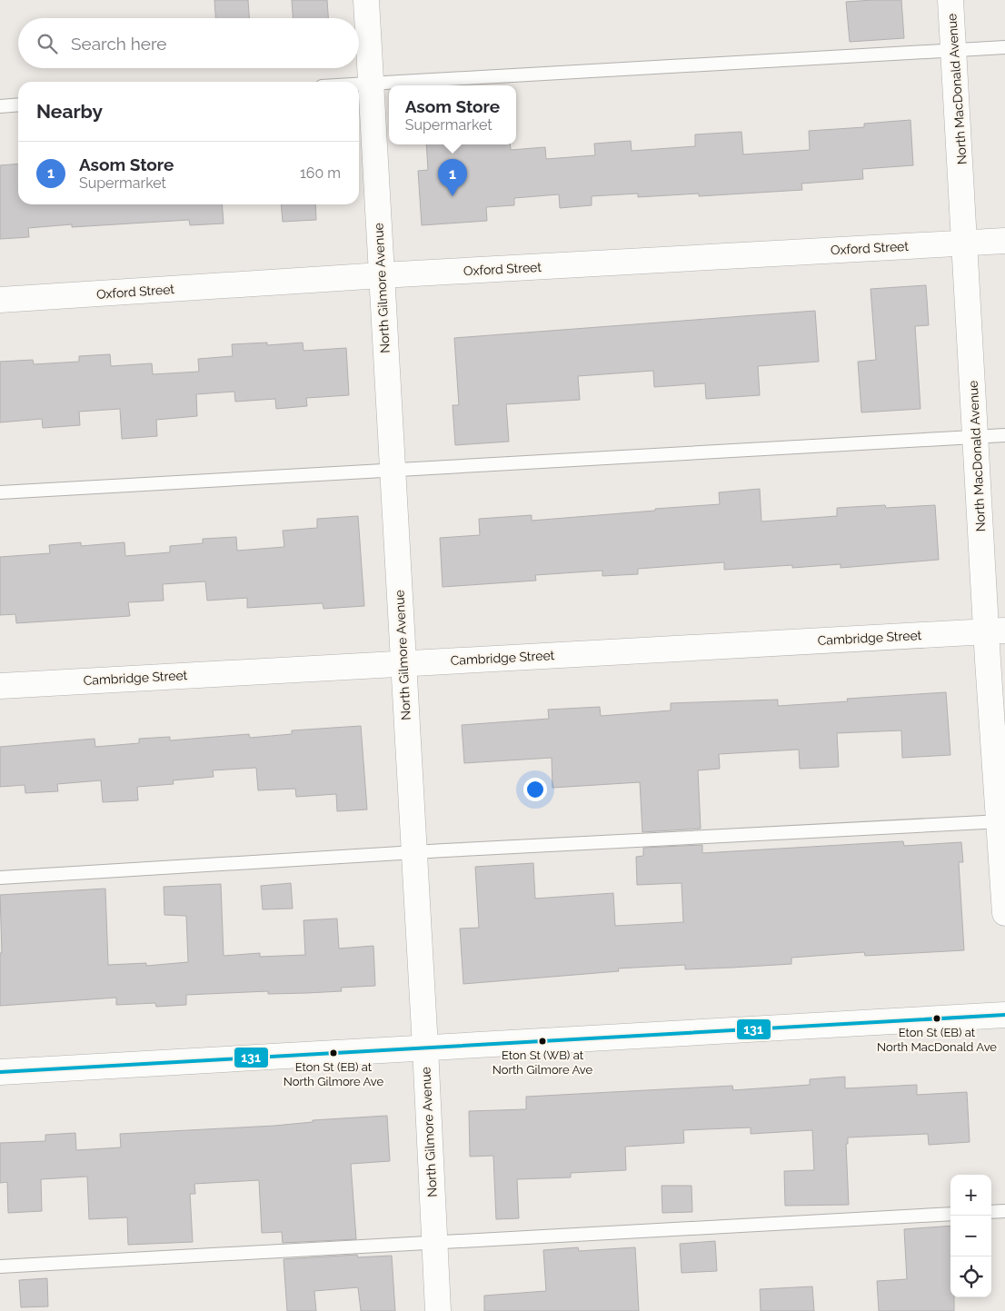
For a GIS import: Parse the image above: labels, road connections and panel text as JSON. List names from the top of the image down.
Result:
{
  "streets": {
    "street": [
      "North MacDonald Avenue",
      "Oxford Street",
      "North Gilmore Avenue",
      "Cambridge Street"
    ]
  },
  "crossings": [
    ["North MacDonald Avenue", "Oxford Street"],
    ["North MacDonald Avenue", "Cambridge Street"],
    ["Oxford Street", "North Gilmore Avenue"],
    ["North Gilmore Avenue", "Cambridge Street"]
  ],
  "places": ["Eton St (EB) at North MacDonald Ave", "Eton St (WB) at North Gilmore Ave", "Eton St (EB) at North Gilmore Ave"],
  "lines": ["transit line 131"],
  "page": {
    "search": "Search here",
    "heading": "Nearby",
    "popup": ["Asom Store", "Supermarket"],
    "list": [
      {
        "mark": "1",
        "name": "Asom Store",
        "note": "Supermarket",
        "value": "160 m"
      }
    ],
    "pins": "1",
    "map_buttons": ["+", "−"]
  }
}
